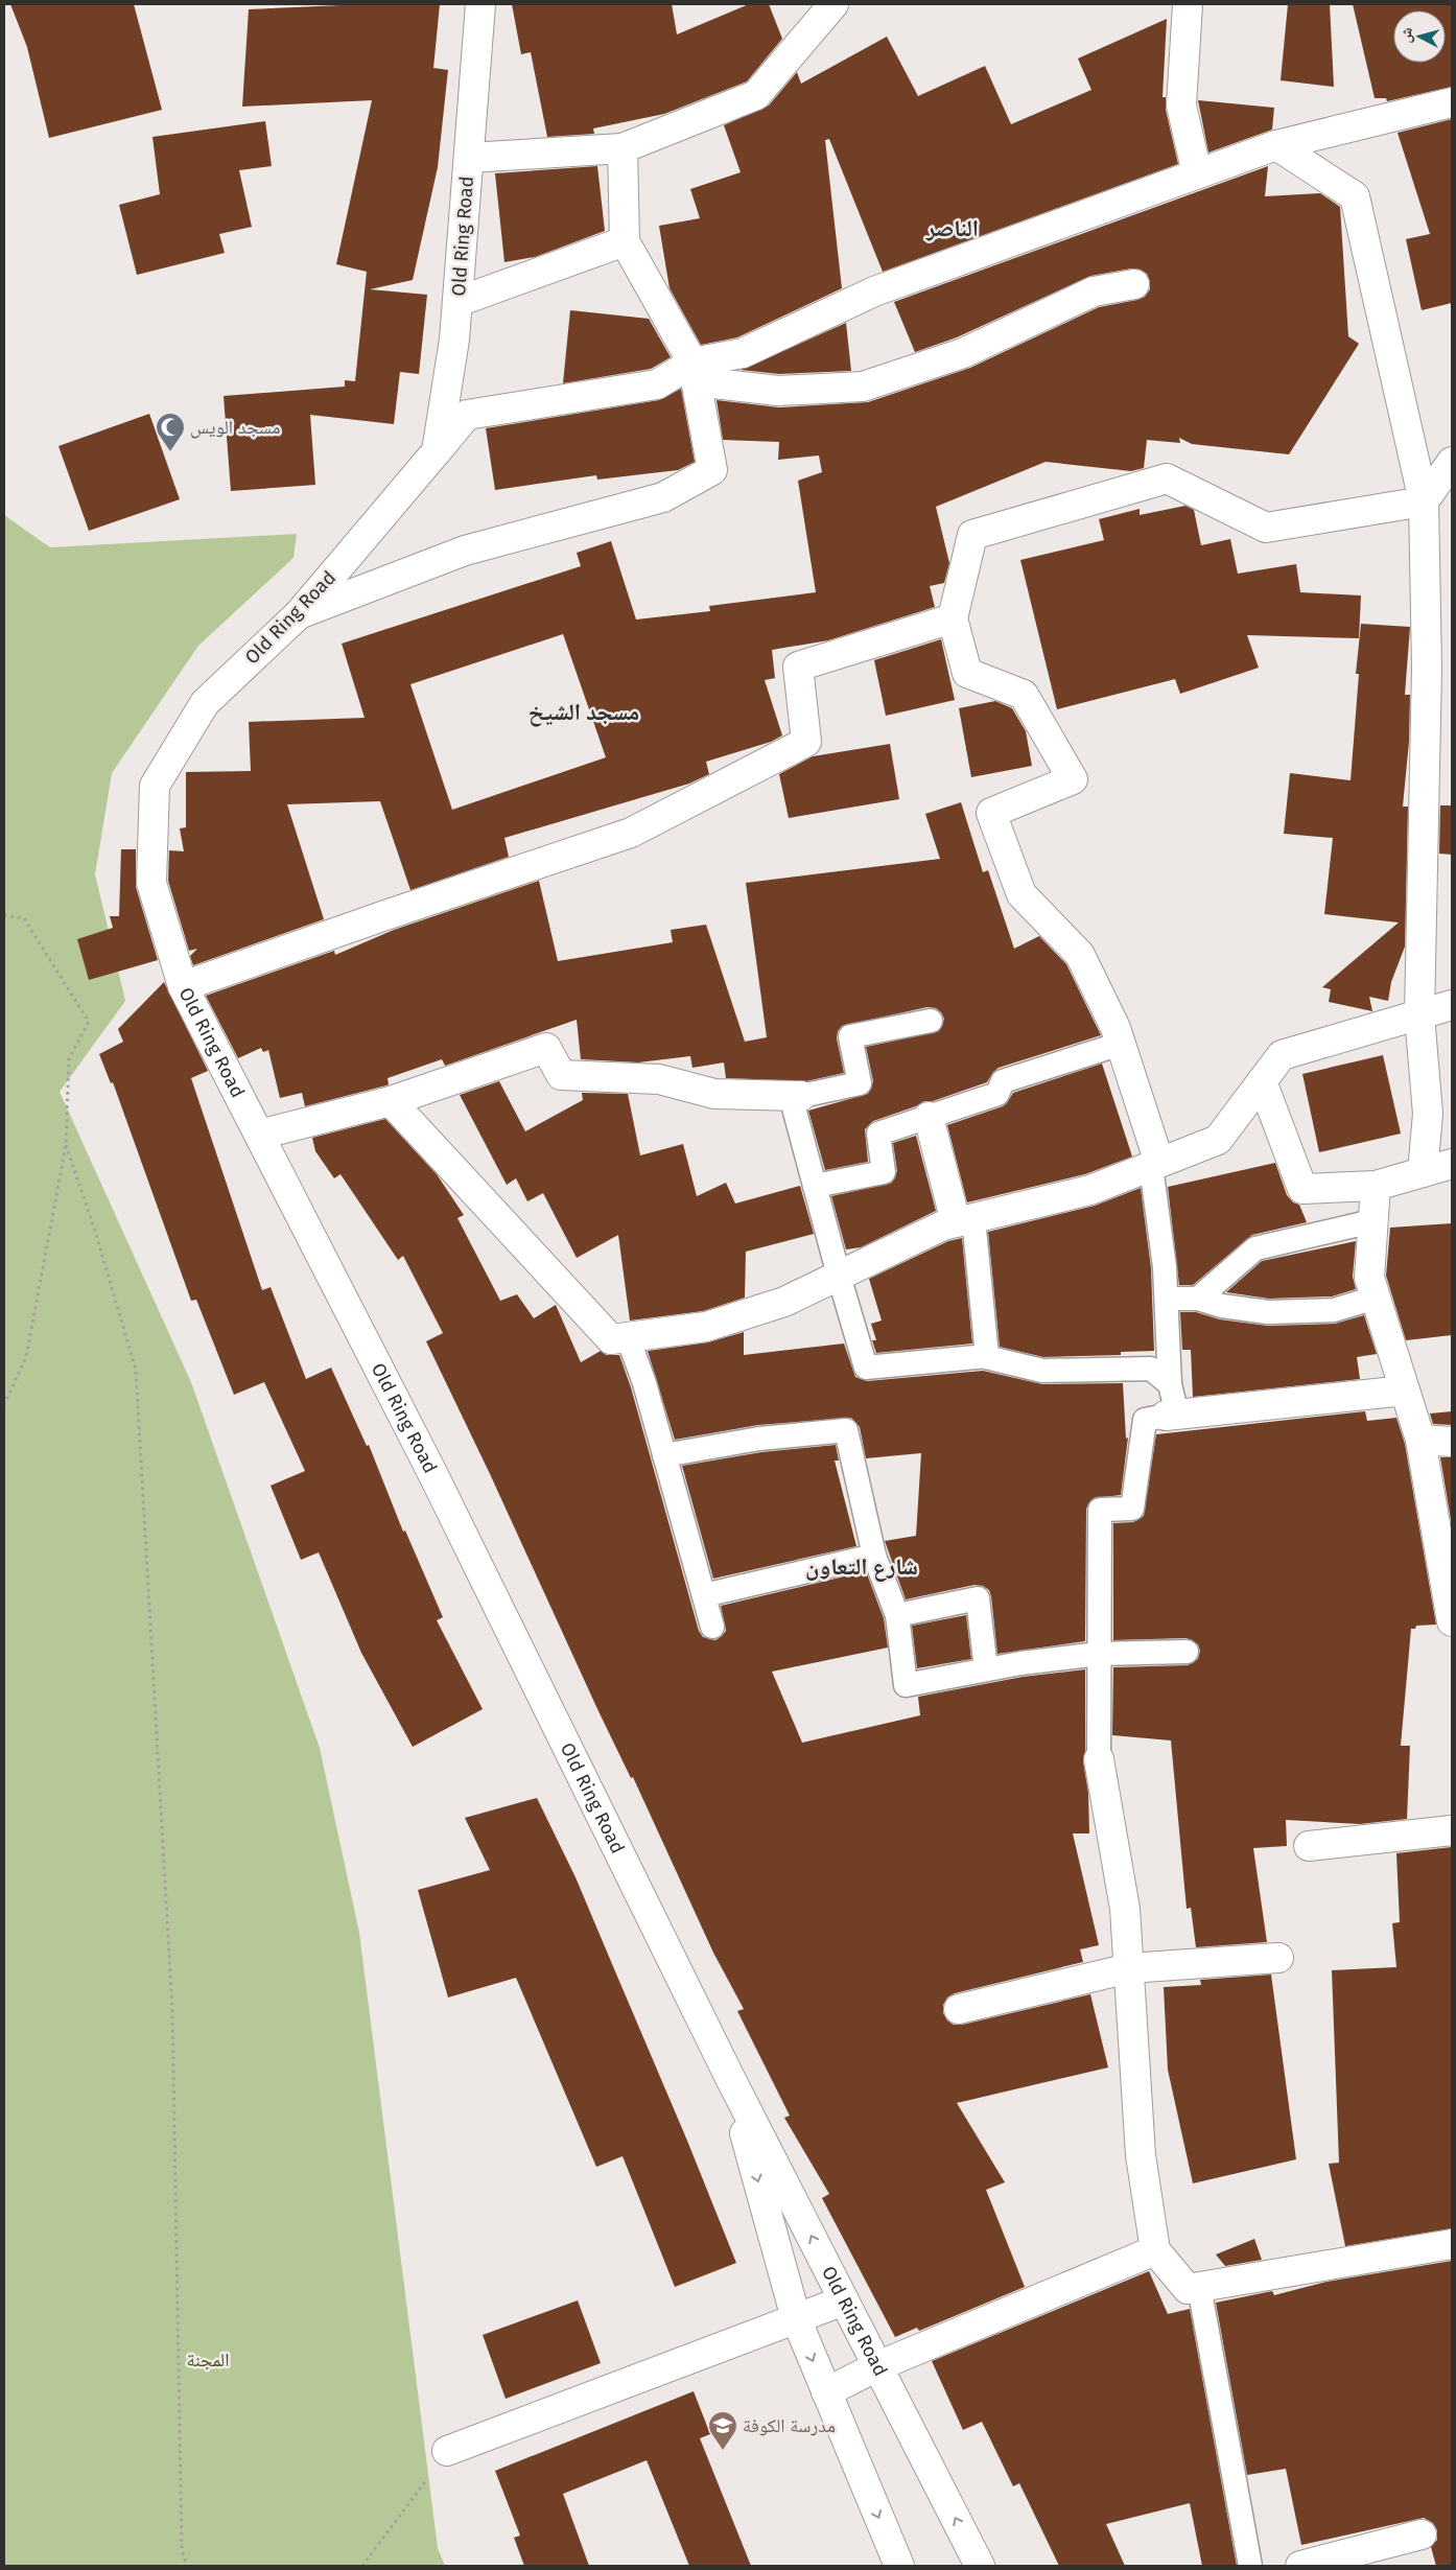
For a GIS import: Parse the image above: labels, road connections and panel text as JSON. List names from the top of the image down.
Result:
{
  "streets": {
    "street": ["Old Ring Road"]
  },
  "districts": ["الناصر", "مسجد الشيخ", "شارع التعاون"],
  "parks": ["المجنة"],
  "places": {
    "mosque": ["مسجد الويس"],
    "school or university": ["مدرسة الكوفة"]
  },
  "north": "left"
}
